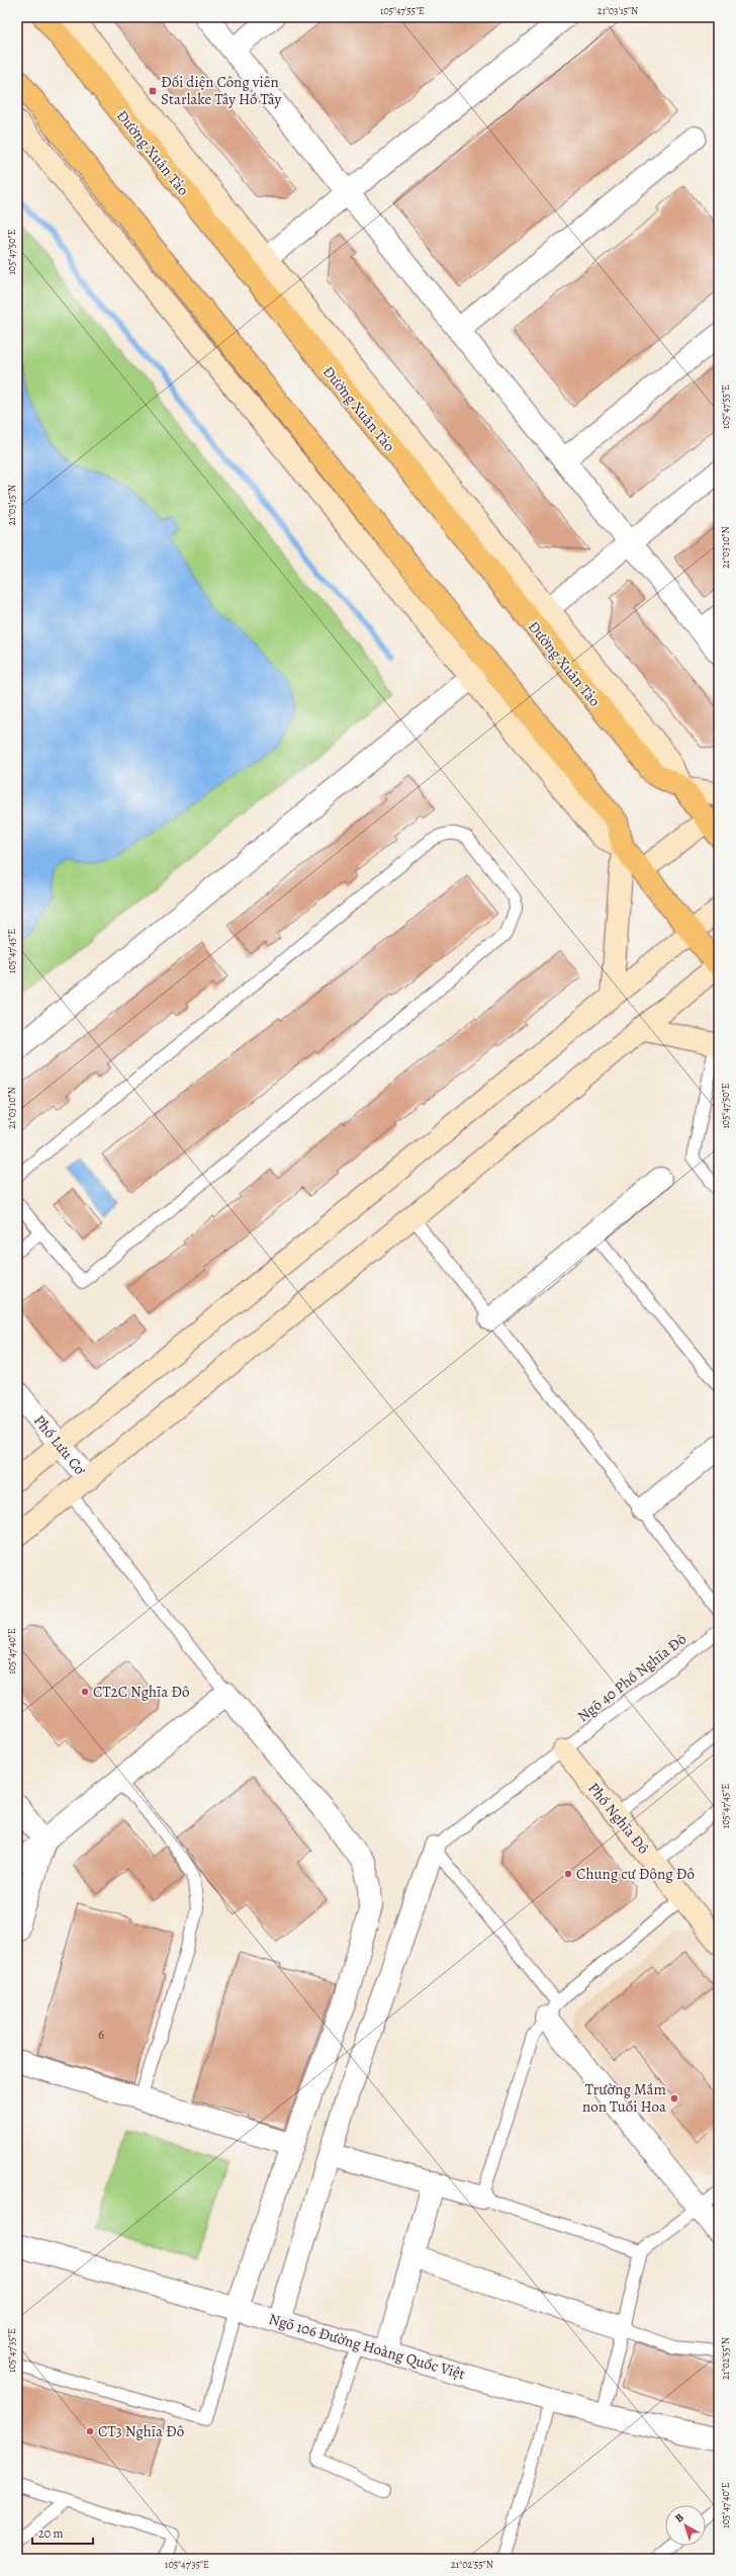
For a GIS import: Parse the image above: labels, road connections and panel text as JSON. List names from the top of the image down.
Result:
{
  "streets": {
    "main road": ["Đường Xuân Tảo"],
    "street": ["Phố Lưu Cơ", "Phố Nghĩa Đô", "Ngõ 106 Đường Hoàng Quốc Việt"],
    "lane": ["Ngõ 40 Phố Nghĩa Đô"]
  },
  "crossings": [
    ["Ngõ 40 Phố Nghĩa Đô", "Phố Nghĩa Đô"]
  ],
  "places": {
    "transit": ["Đối diện Công viên Starlake Tây Hồ Tây"],
    "other": [
      "CT2C Nghĩa Đô",
      "Chung cư Đông Đô",
      "Trường Mầm non Tuổi Hoa",
      "CT3 Nghĩa Đô"
    ]
  },
  "house_numbers": ["6"],
  "scale_bar": "20 m",
  "north": "top left",
  "coordinates": [
    "105°47'55\"E",
    "21°03'15\"N",
    "105°47'50\"E",
    "21°03'10\"N",
    "105°47'45\"E",
    "105°47'40\"E",
    "105°47'35\"E",
    "21°02'55\"N"
  ]
}
